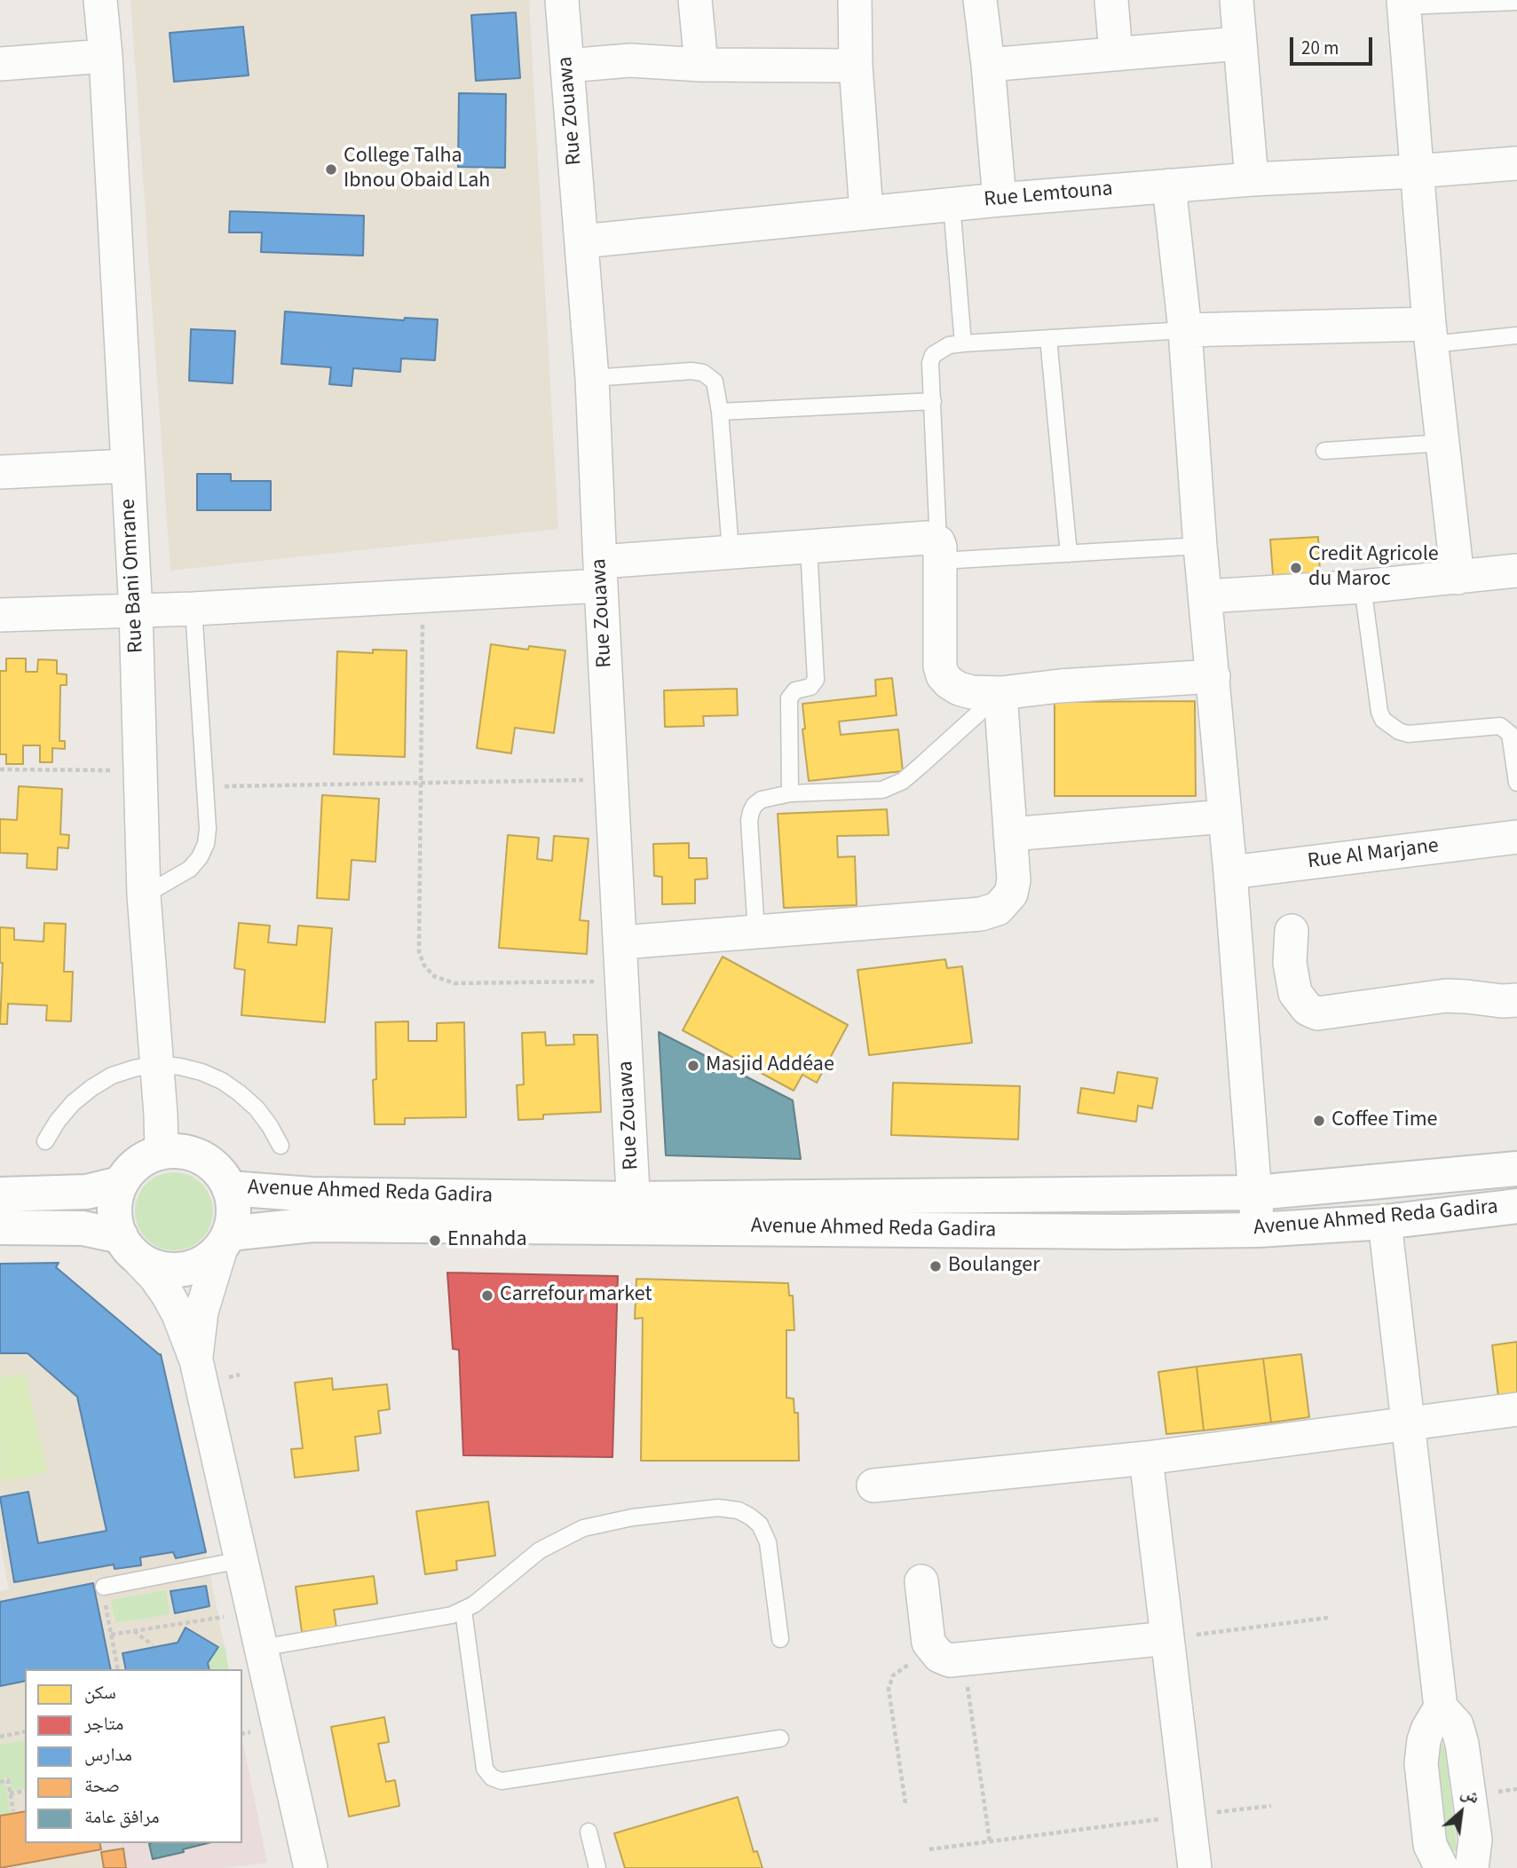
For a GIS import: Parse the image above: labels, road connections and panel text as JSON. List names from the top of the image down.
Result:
{
  "streets": {
    "main road": ["Avenue Ahmed Reda Gadira"],
    "street": [
      "Rue Zouawa",
      "Rue Lemtouna",
      "Rue Bani Omrane",
      "Rue Al Marjane"
    ]
  },
  "crossings": [
    ["Rue Zouawa", "Rue Lemtouna"],
    ["Rue Zouawa", "Avenue Ahmed Reda Gadira"],
    ["Rue Bani Omrane", "Avenue Ahmed Reda Gadira"]
  ],
  "places": [
    "College Talha Ibnou Obaid Lah",
    "Credit Agricole du Maroc",
    "Masjid Addéae",
    "Coffee Time",
    "Ennahda",
    "Boulanger",
    "Carrefour market"
  ],
  "legend": [
    "سكن",
    "متاجر",
    "مدارس",
    "صحة",
    "مرافق عامة"
  ],
  "scale_bar": "20 m",
  "north": "top right"
}
